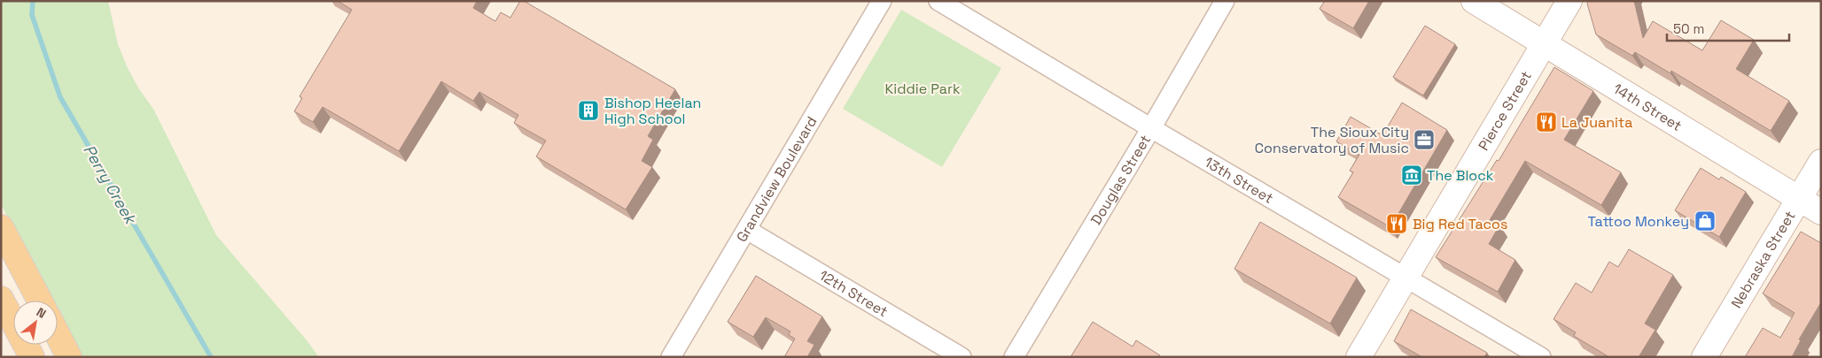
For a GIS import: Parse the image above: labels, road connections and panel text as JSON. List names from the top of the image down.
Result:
{
  "streets": {
    "main road": ["14th Street", "Pierce Street", "Nebraska Street"],
    "street": [
      "Grandview Boulevard",
      "Douglas Street",
      "13th Street",
      "12th Street"
    ]
  },
  "crossings": [
    ["14th Street", "Pierce Street"],
    ["14th Street", "Nebraska Street"],
    ["Pierce Street", "13th Street"],
    ["Grandview Boulevard", "12th Street"],
    ["Douglas Street", "13th Street"]
  ],
  "water": ["Perry Creek"],
  "parks": ["Kiddie Park"],
  "places": {
    "building": ["Bishop Heelan High School"],
    "restaurant": ["La Juanita", "Big Red Tacos"],
    "office": ["The Sioux City Conservatory of Music"],
    "museum": ["The Block"],
    "shop": ["Tattoo Monkey"]
  },
  "scale_bar": "50 m",
  "north": "top right"
}
